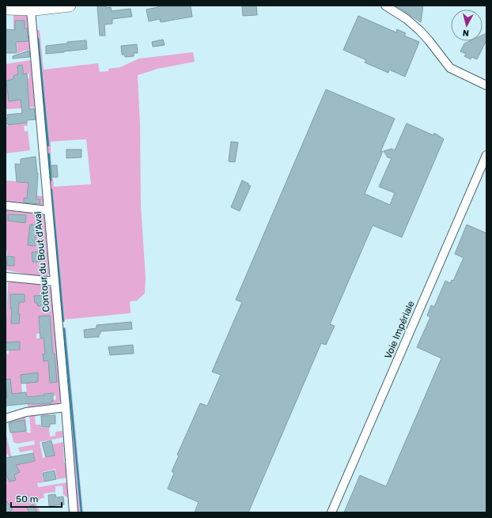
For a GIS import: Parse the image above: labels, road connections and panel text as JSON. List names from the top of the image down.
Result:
{
  "streets": {
    "street": ["Contour du Bout d'Aval", "Voie Impériale"]
  },
  "scale_bar": "50 m",
  "north": "bottom"
}
